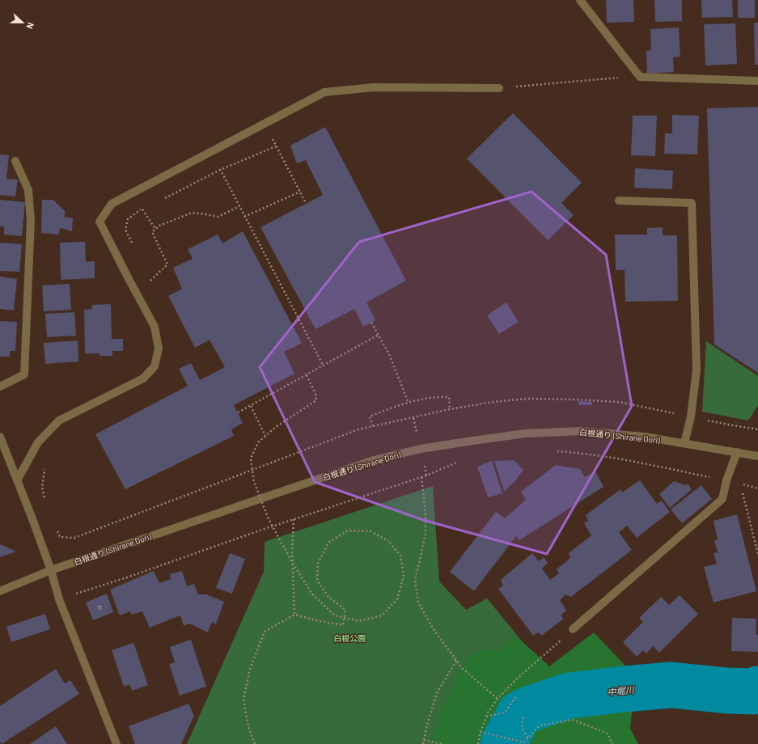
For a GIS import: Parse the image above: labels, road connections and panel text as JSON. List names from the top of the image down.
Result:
{
  "streets": {
    "street": ["白根通り (Shirane Dori)"]
  },
  "water": ["中堀川"],
  "parks": ["白根公園"],
  "house_numbers": ["11"],
  "north": "right"
}
